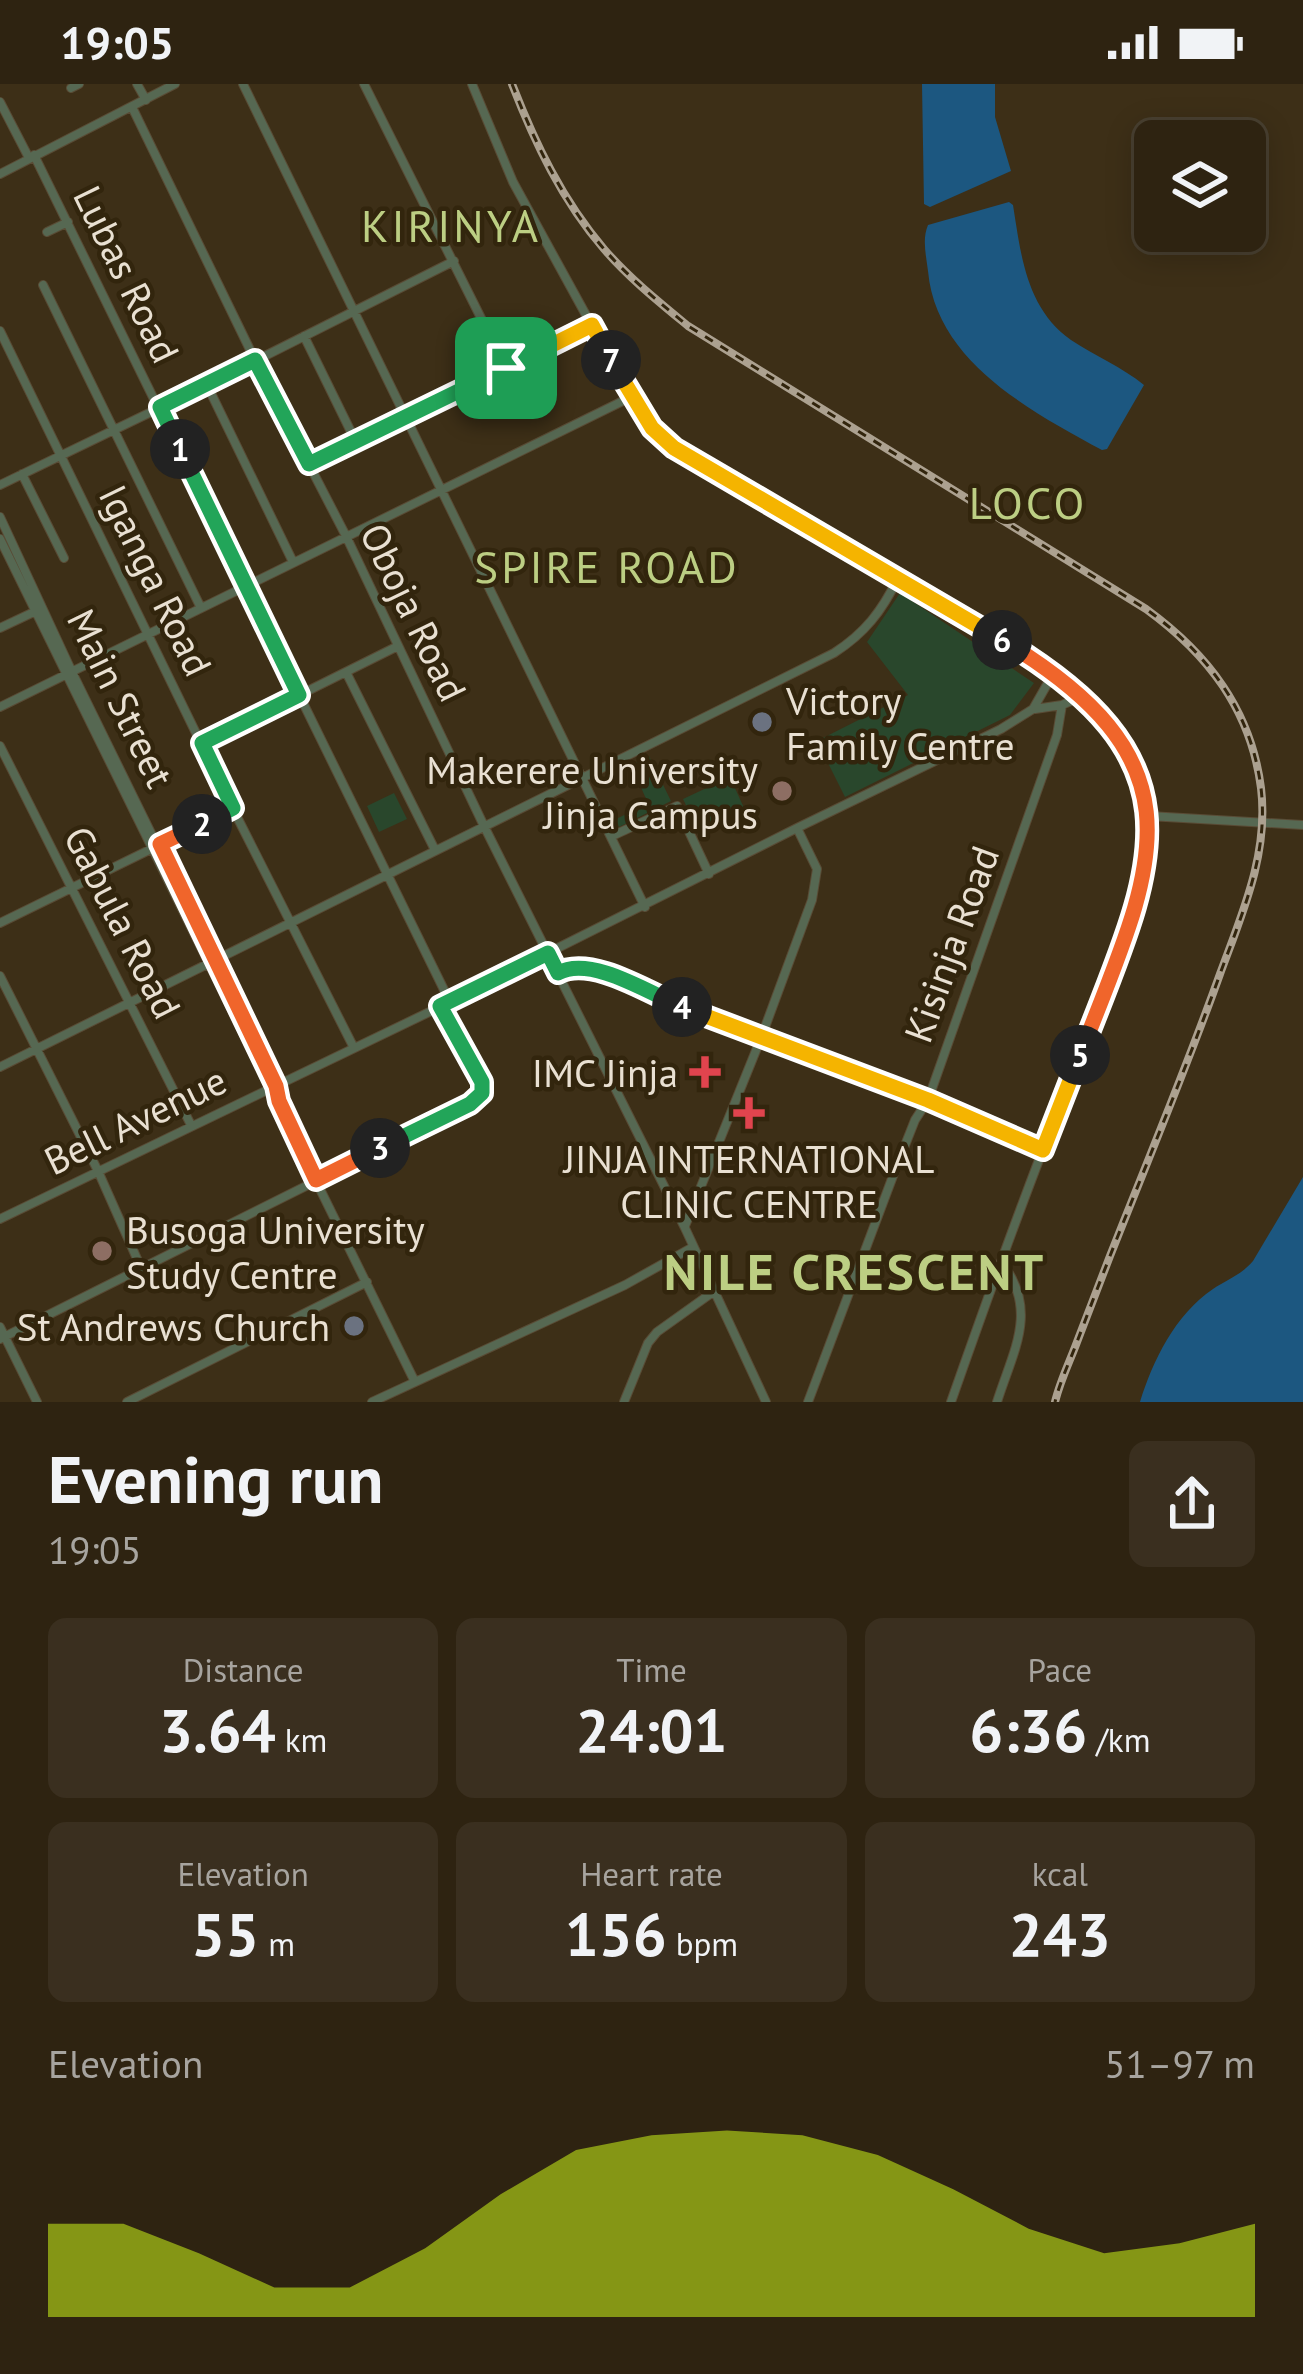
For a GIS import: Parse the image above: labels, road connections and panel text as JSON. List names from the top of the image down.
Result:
{
  "streets": {
    "street": [
      "Lubas Road",
      "Iganga Road",
      "Oboja Road",
      "Main Street",
      "Gabula Road",
      "Kisinja Road",
      "Bell Avenue"
    ]
  },
  "crossings": [
    ["Lubas Road", "Main Street"],
    ["Lubas Road", "Bell Avenue"],
    ["Iganga Road", "Bell Avenue"],
    ["Oboja Road", "Bell Avenue"],
    ["Main Street", "Bell Avenue"],
    ["Gabula Road", "Bell Avenue"]
  ],
  "districts": [
    "KIRINYA",
    "LOCO",
    "SPIRE ROAD",
    "NILE CRESCENT"
  ],
  "places": {
    "other": [
      "Victory Family Centre",
      "Makerere University Jinja Campus",
      "Busoga University Study Centre",
      "St Andrews Church"
    ],
    "health": ["IMC Jinja", "JINJA INTERNATIONAL CLINIC CENTRE"]
  },
  "page": {
    "status": "19:05",
    "pins": [
      "7",
      "1",
      "6",
      "2",
      "4",
      "5",
      "3"
    ],
    "heading": ["Evening run", "19:05"],
    "stats": [
      ["Distance", "3.64 km"],
      ["Time", "24:01"],
      ["Pace", "6:36 /km"],
      ["Elevation", "55 m"],
      ["Heart rate", "156 bpm"],
      ["kcal", "243"]
    ],
    "chart": ["Elevation", "51–97 m"]
  }
}
